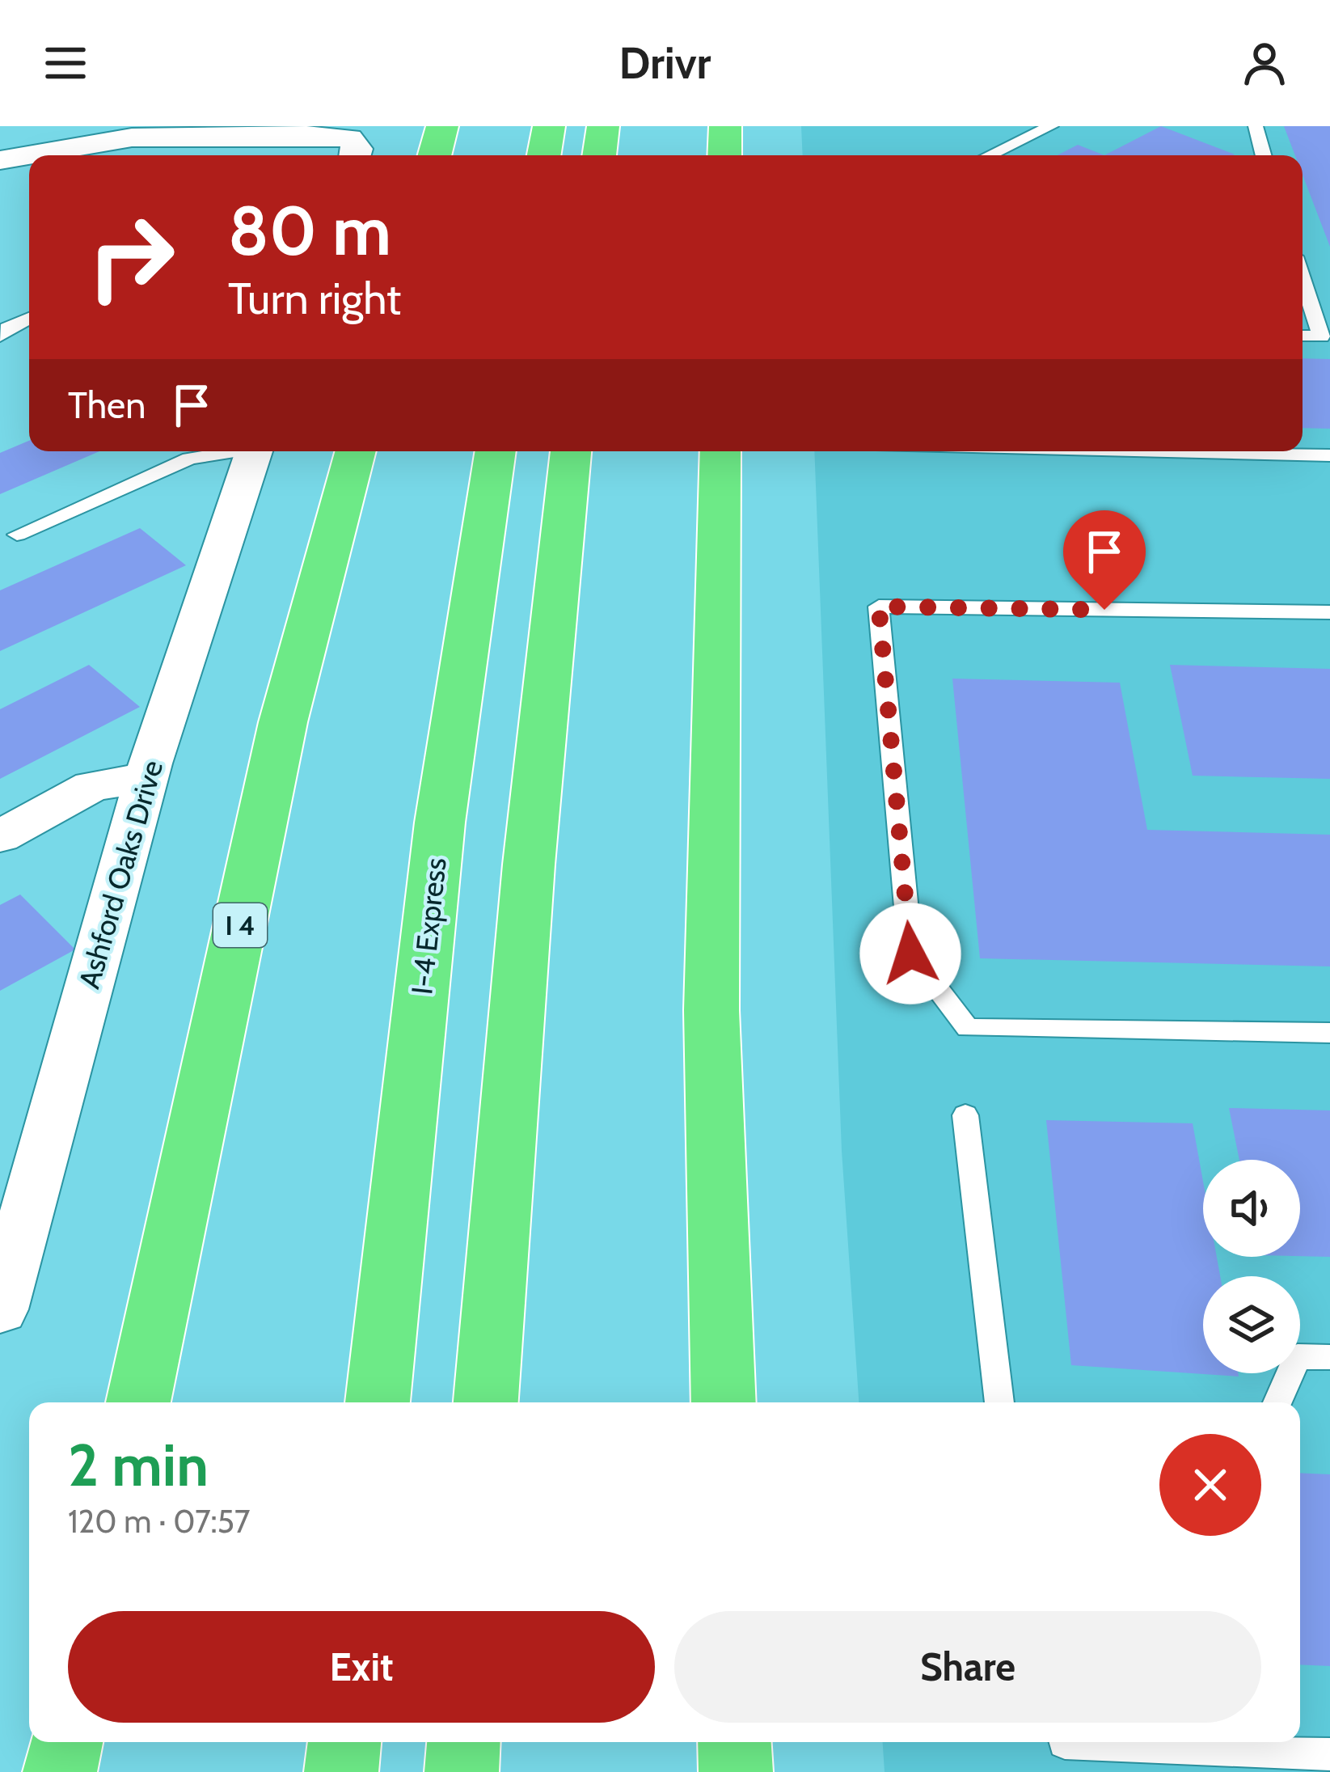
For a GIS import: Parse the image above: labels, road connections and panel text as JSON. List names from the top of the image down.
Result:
{
  "streets": {
    "highway": ["I 4", "I-4 Express"],
    "street": ["Ashford Oaks Drive"]
  },
  "page": {
    "header": "Drivr",
    "turn": ["80 m", "Turn right"],
    "then": "Then",
    "heading": ["2 min", "120 m · 07:57"],
    "buttons": ["Exit", "Share"]
  }
}
